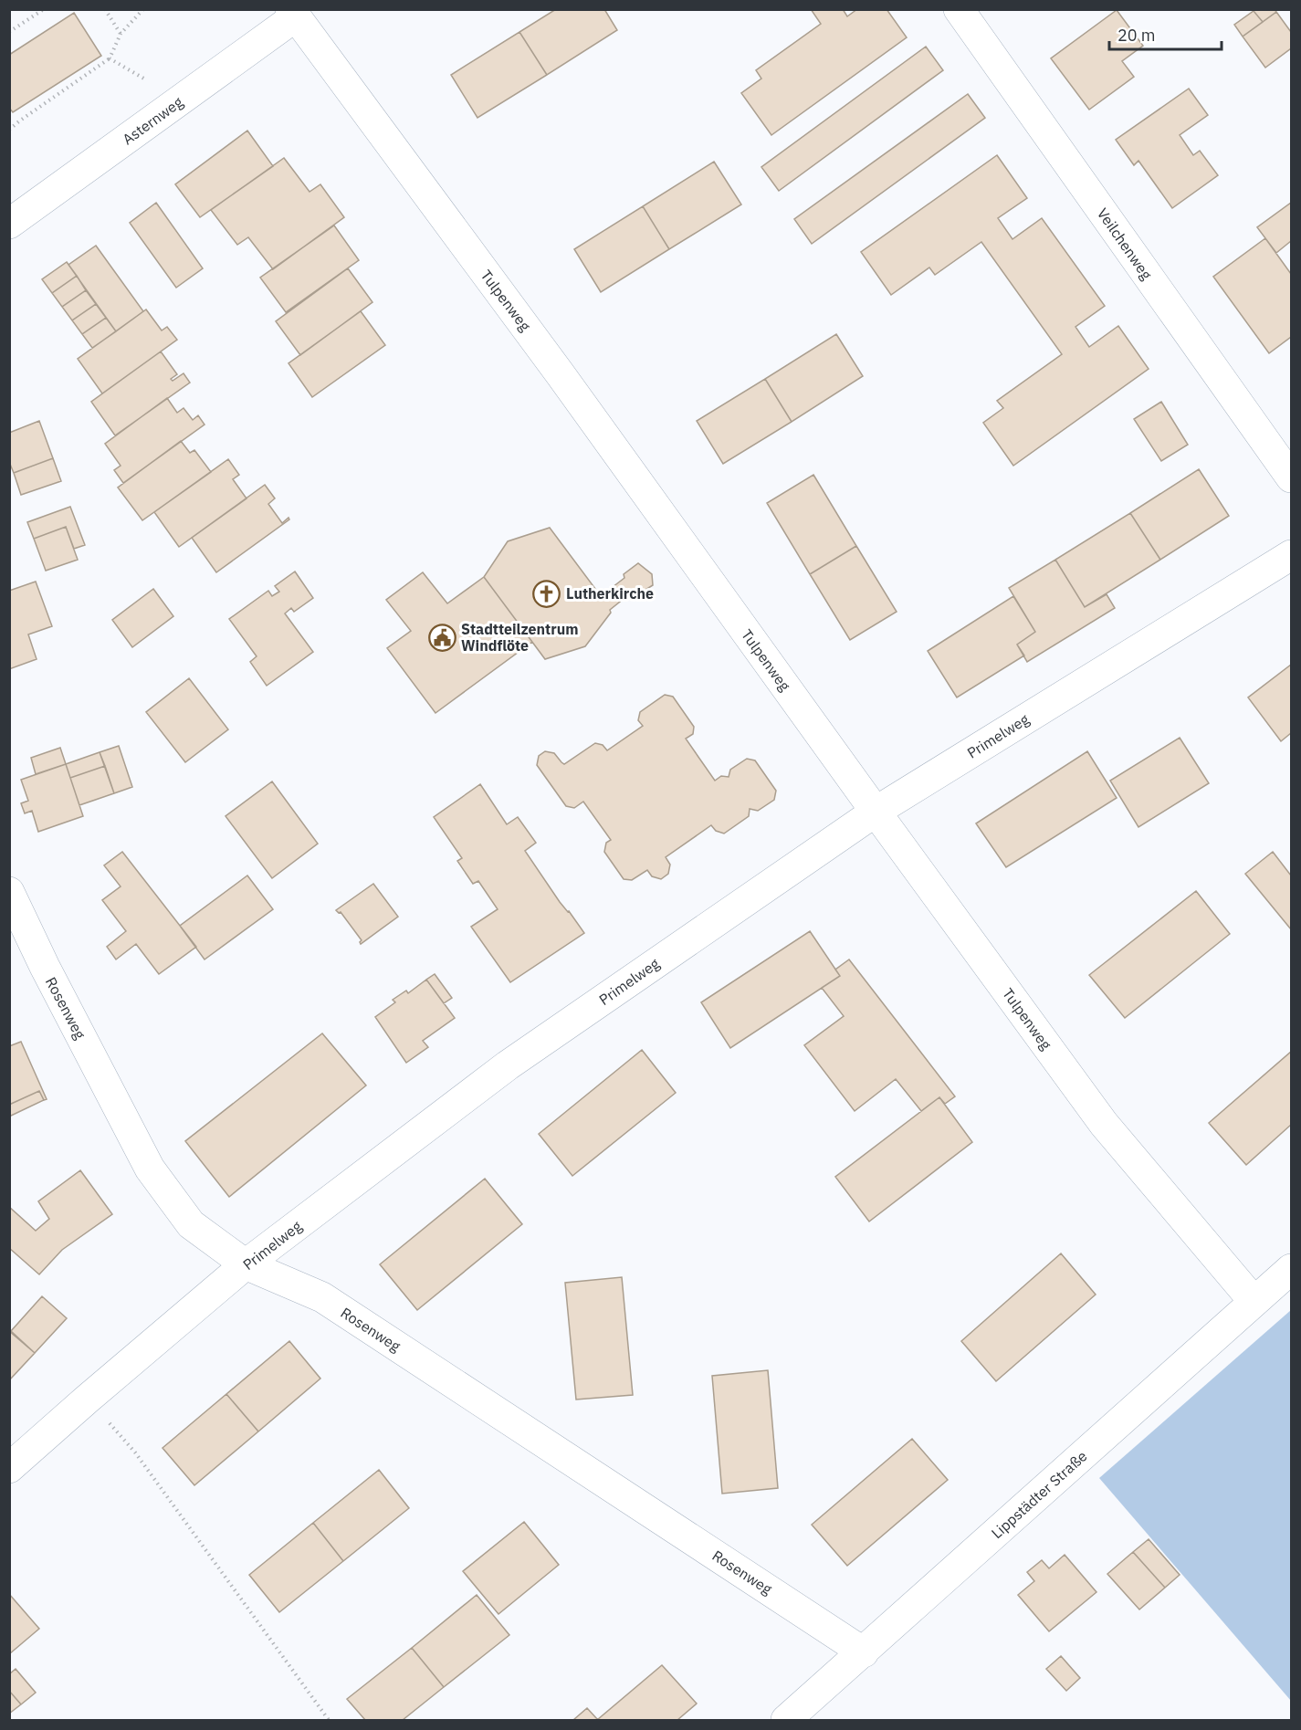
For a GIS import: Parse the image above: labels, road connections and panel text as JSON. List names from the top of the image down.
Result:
{
  "streets": {
    "street": [
      "Asternweg",
      "Veilchenweg",
      "Tulpenweg",
      "Primelweg",
      "Rosenweg",
      "Lippstädter Straße"
    ]
  },
  "crossings": [
    ["Asternweg", "Tulpenweg"],
    ["Tulpenweg", "Primelweg"],
    ["Tulpenweg", "Lippstädter Straße"],
    ["Primelweg", "Rosenweg"],
    ["Rosenweg", "Lippstädter Straße"]
  ],
  "places": {
    "church": ["Lutherkirche"],
    "public building": ["Stadtteilzentrum Windflöte"]
  },
  "scale_bar": "20 m"
}
